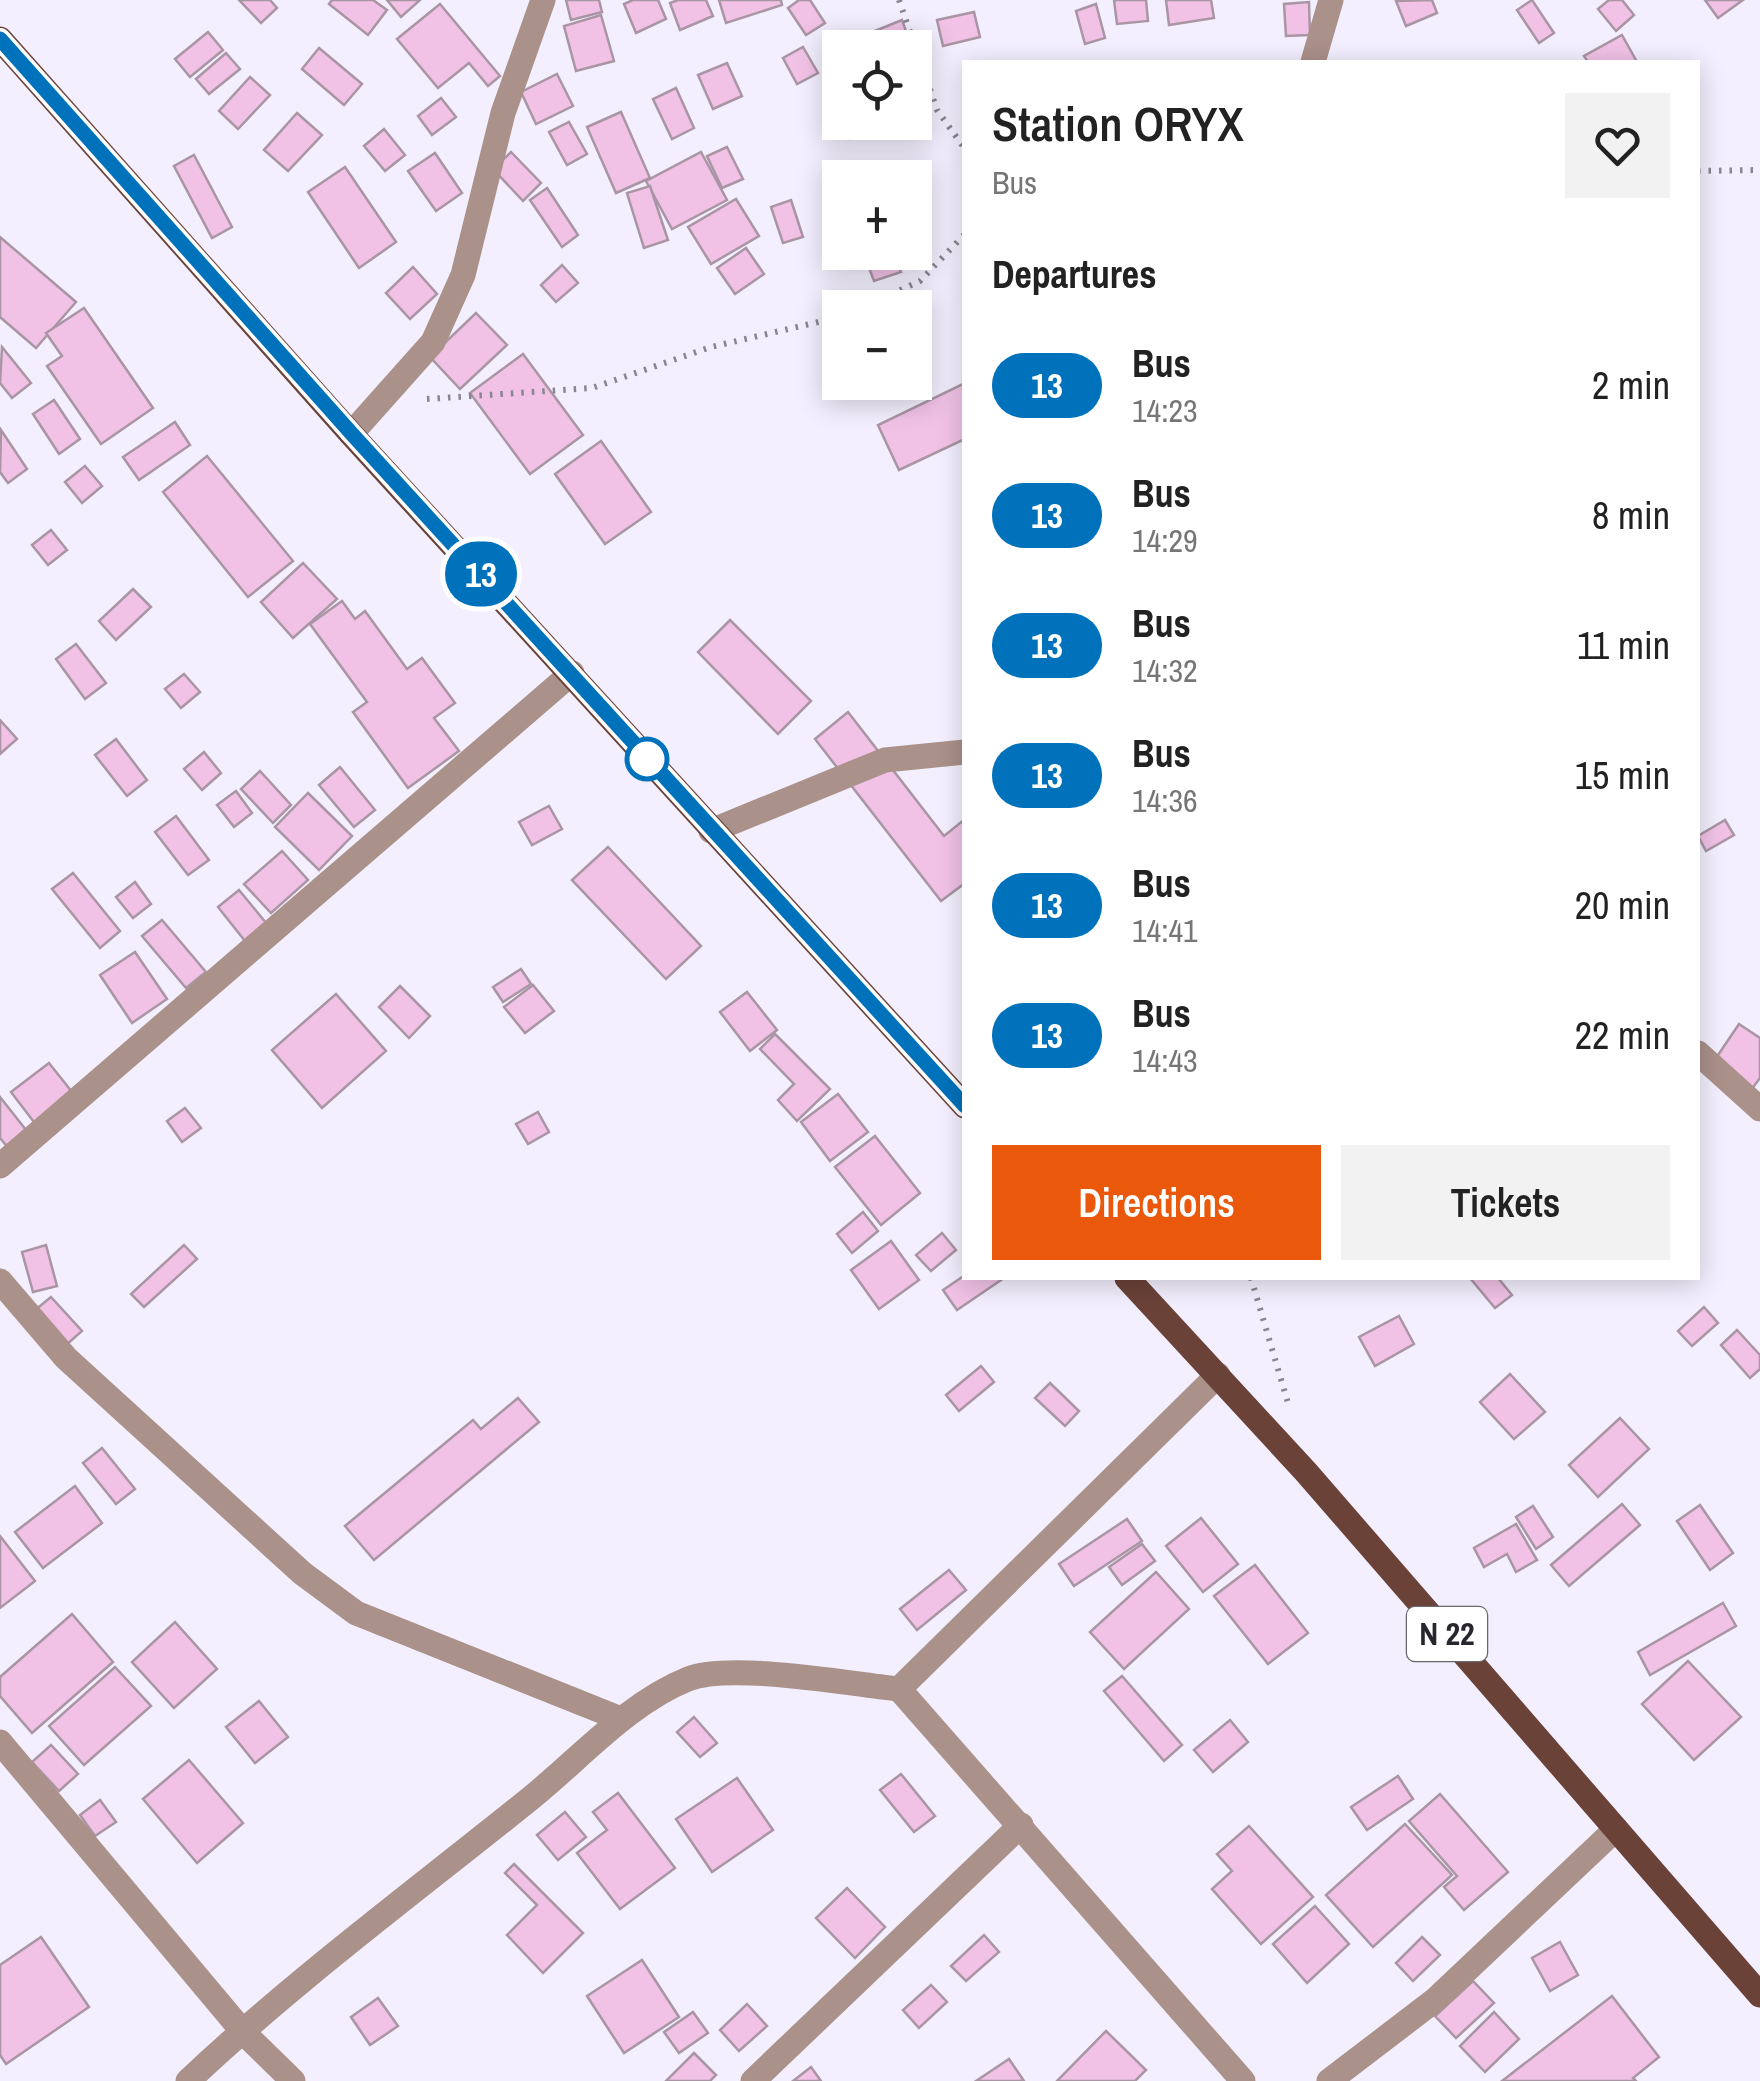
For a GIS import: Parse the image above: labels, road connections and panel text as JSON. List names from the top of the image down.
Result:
{
  "streets": {
    "main road": ["N 22"]
  },
  "lines": ["bus line 13"],
  "page": {
    "on_map": "13",
    "map_buttons": ["+", "−"],
    "heading": [
      ["Station ORYX", "Bus"],
      "Departures"
    ],
    "list": [
      {
        "mark": "13",
        "name": "Bus",
        "note": "14:23",
        "value": "2 min"
      },
      {
        "mark": "13",
        "name": "Bus",
        "note": "14:29",
        "value": "8 min"
      },
      {
        "mark": "13",
        "name": "Bus",
        "note": "14:32",
        "value": "11 min"
      },
      {
        "mark": "13",
        "name": "Bus",
        "note": "14:36",
        "value": "15 min"
      },
      {
        "mark": "13",
        "name": "Bus",
        "note": "14:41",
        "value": "20 min"
      },
      {
        "mark": "13",
        "name": "Bus",
        "note": "14:43",
        "value": "22 min"
      }
    ],
    "buttons": ["Directions", "Tickets"]
  }
}
